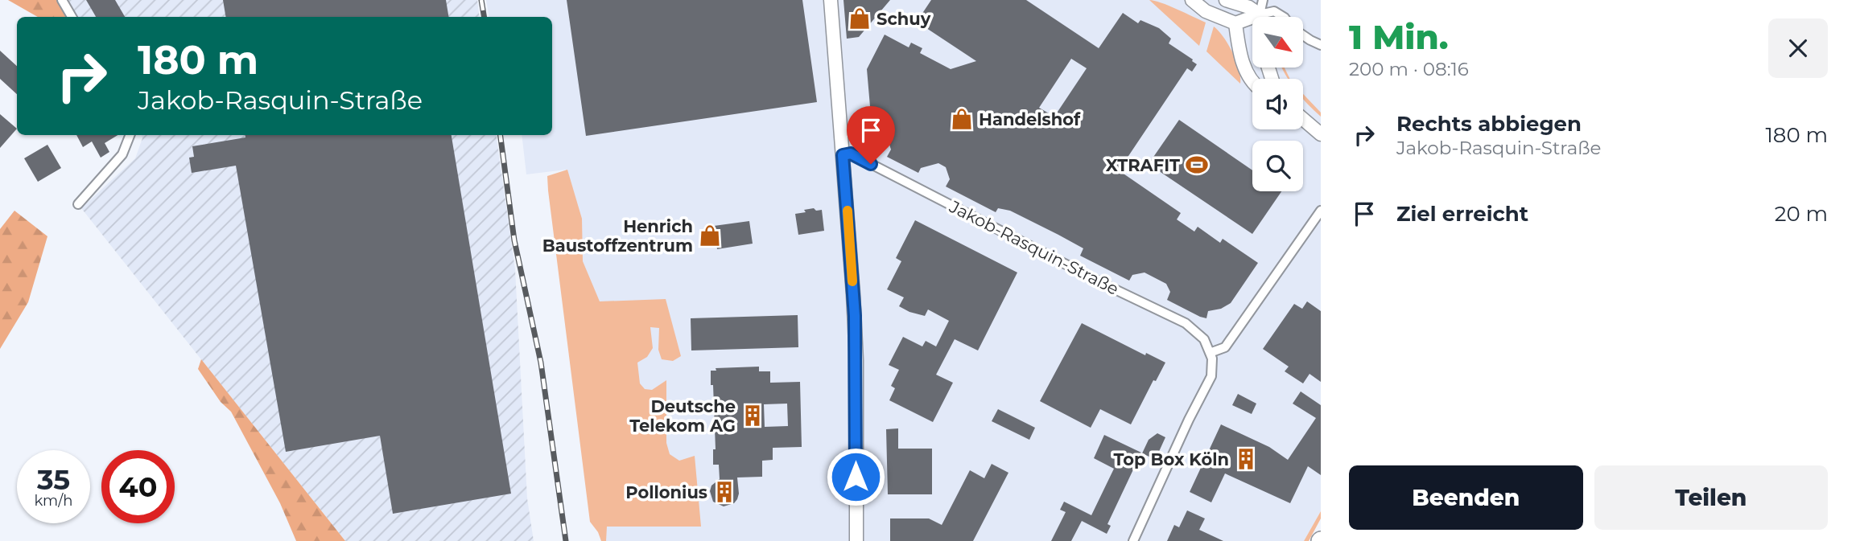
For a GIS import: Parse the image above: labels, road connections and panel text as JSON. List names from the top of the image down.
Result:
{
  "streets": {
    "street": ["Jakob-Rasquin-Straße"]
  },
  "places": {
    "shop": ["Schuy", "Handelshof", "Henrich Baustoffzentrum"],
    "sports": ["XTRAFIT"],
    "building": ["Deutsche Telekom AG", "Top Box Köln", "Pollonius"]
  },
  "north": "bottom right",
  "page": {
    "heading": ["1 Min.", "200 m · 08:16"],
    "turn": ["180 m", "Jakob-Rasquin-Straße"],
    "list": [
      {
        "name": "Rechts abbiegen",
        "note": "Jakob-Rasquin-Straße",
        "value": "180 m"
      },
      {
        "name": "Ziel erreicht",
        "value": "20 m"
      }
    ],
    "speed": "35 km/h",
    "limit": "40",
    "buttons": ["Beenden", "Teilen"]
  }
}
